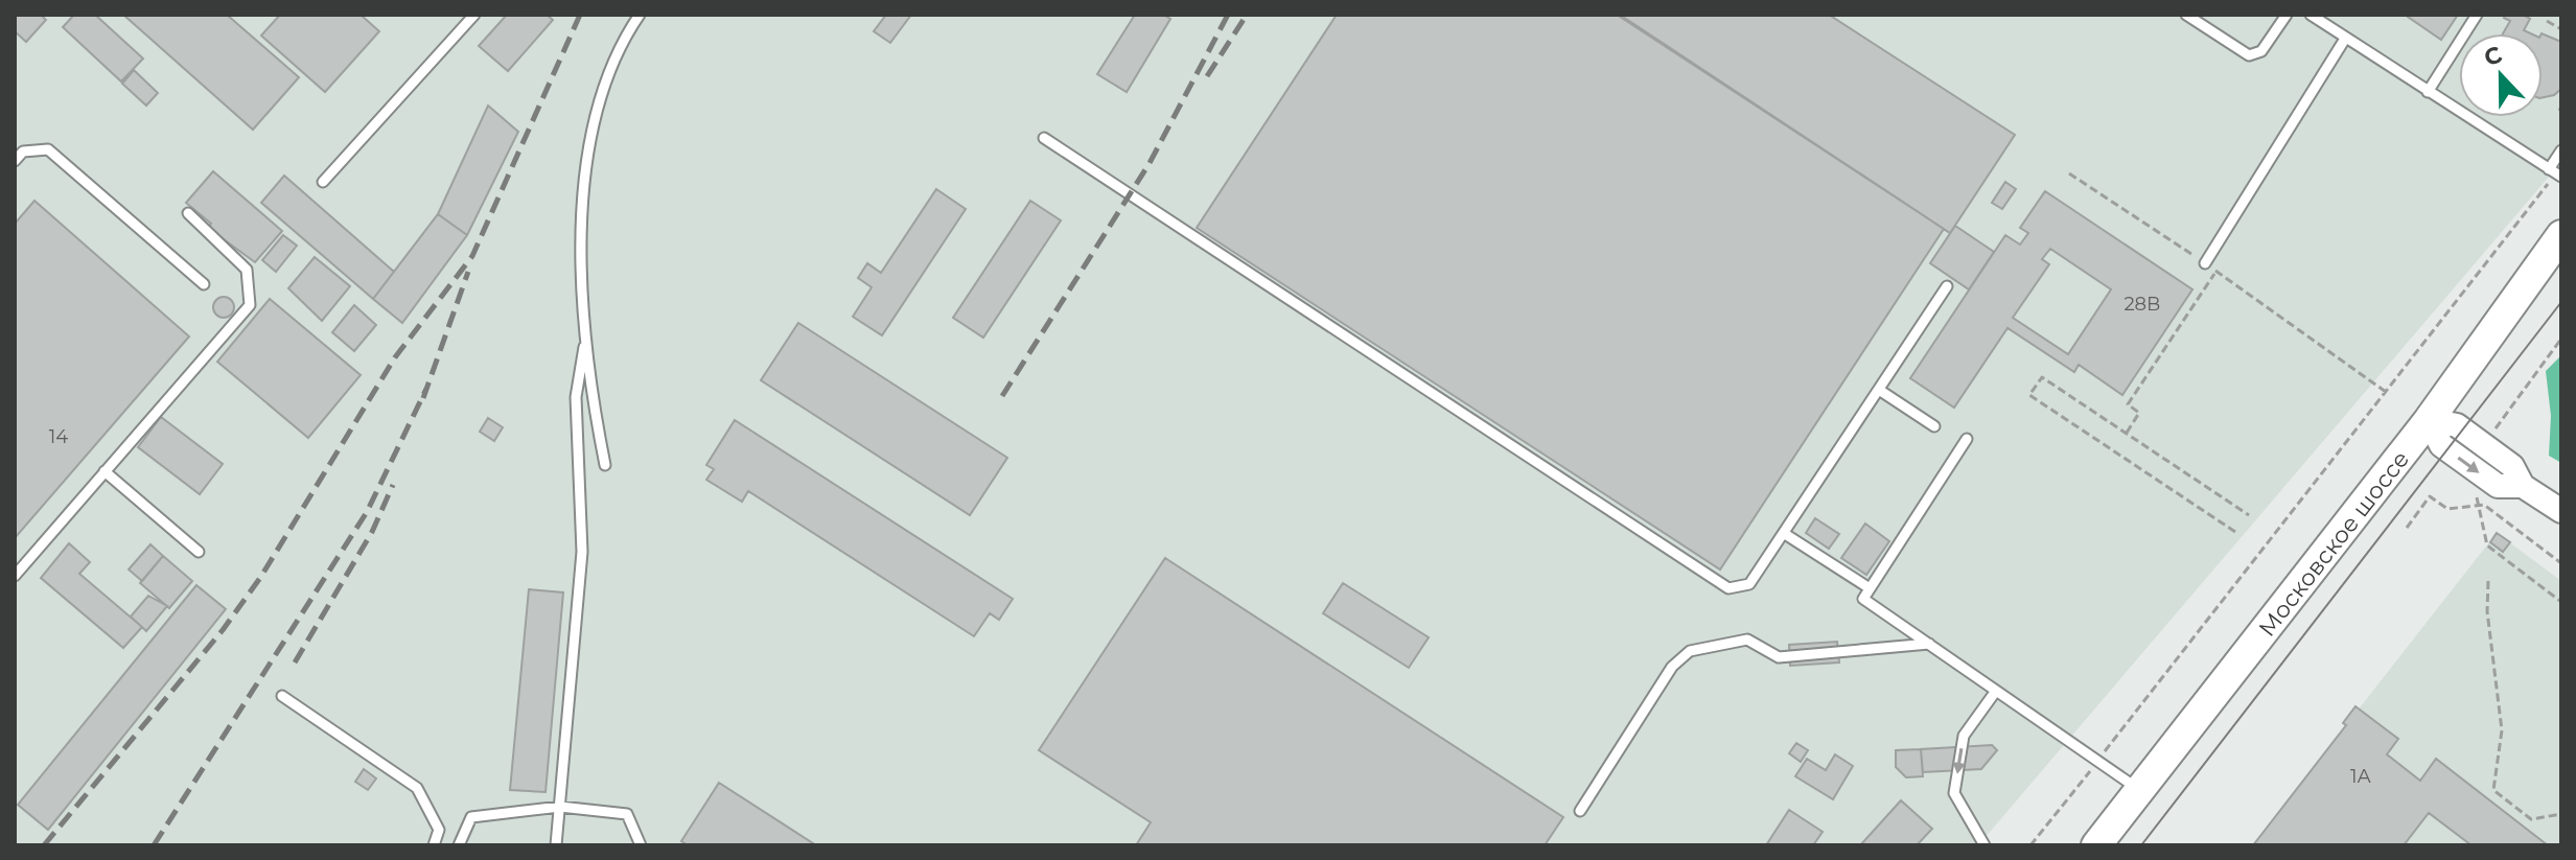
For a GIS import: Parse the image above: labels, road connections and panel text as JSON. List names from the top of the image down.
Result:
{
  "streets": {
    "main road": ["Московское шоссе"]
  },
  "house_numbers": ["28В", "14", "1А"],
  "north": "top"
}
